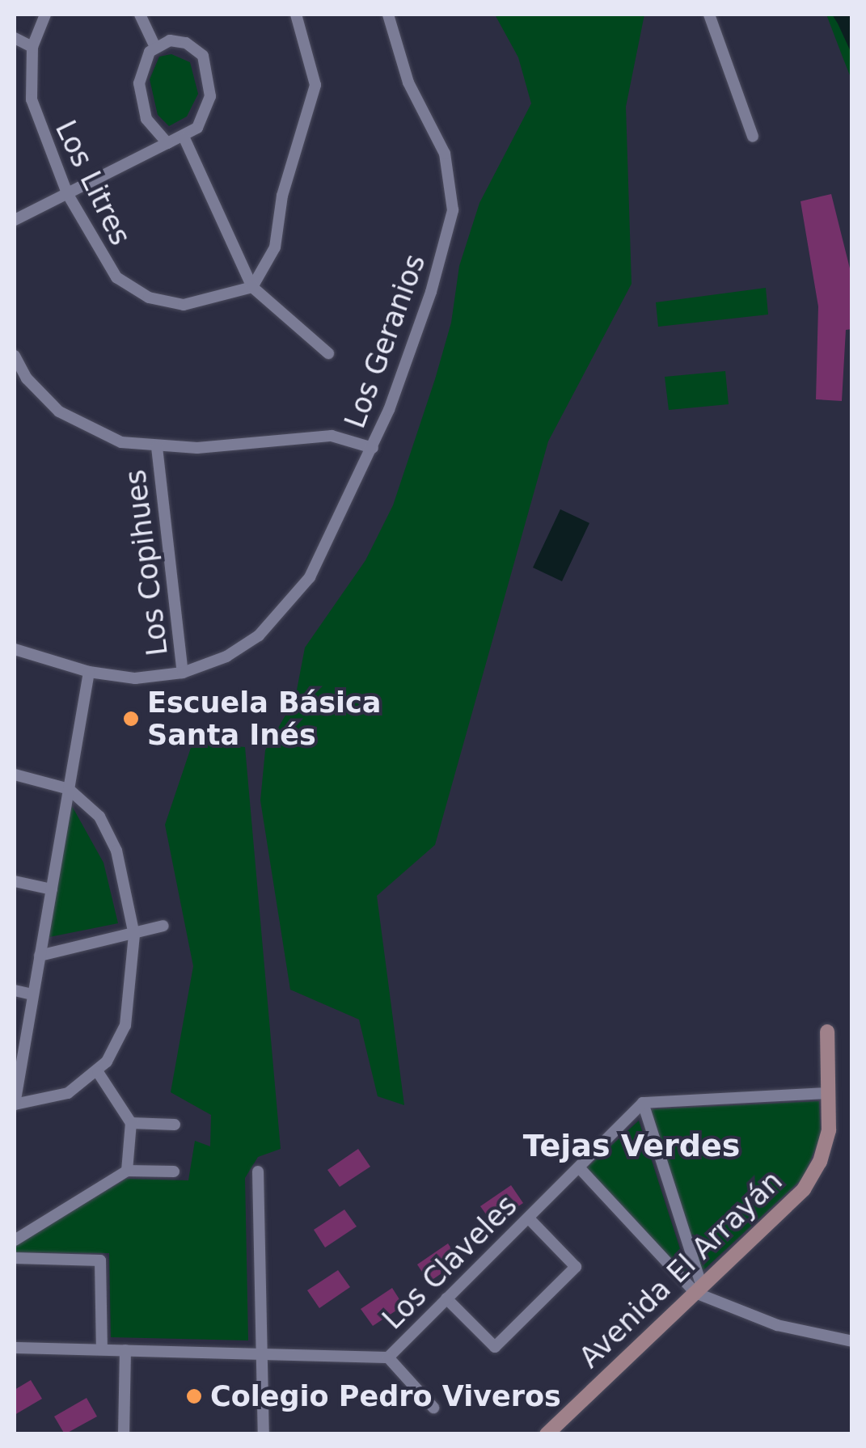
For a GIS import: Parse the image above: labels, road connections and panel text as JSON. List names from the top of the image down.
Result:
{
  "streets": {
    "street": [
      "Los Litres",
      "Los Geranios",
      "Los Copihues",
      "Los Claveles",
      "Avenida El Arrayán"
    ]
  },
  "crossings": [
    ["Los Geranios", "Los Copihues"]
  ],
  "districts": ["Tejas Verdes"],
  "places": ["Escuela Básica Santa Inés", "Colegio Pedro Viveros"]
}
